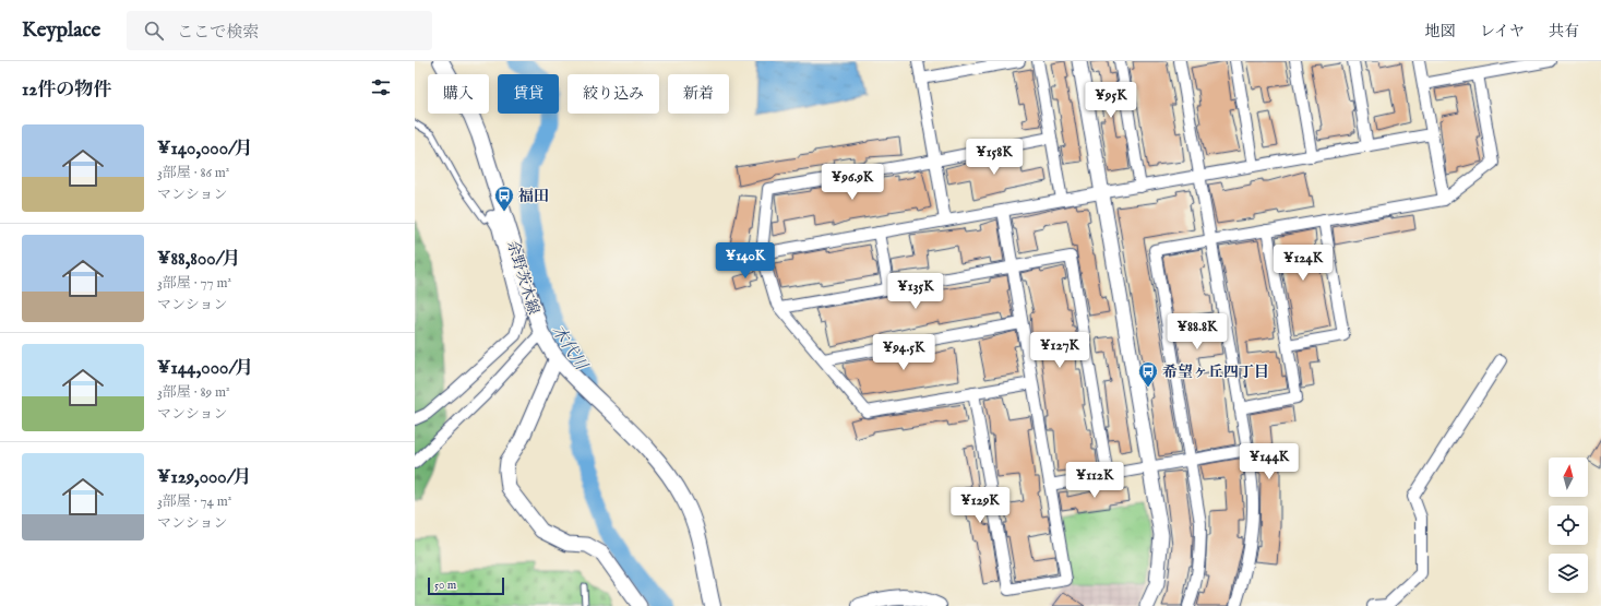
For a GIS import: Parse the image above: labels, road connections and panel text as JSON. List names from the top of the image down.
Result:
{
  "streets": {
    "main road": ["余野茨木線"]
  },
  "water": ["木代川"],
  "places": {
    "bus stop": ["福田", "希望ヶ丘四丁目"]
  },
  "scale_bar": "50 m",
  "north": "top",
  "page": {
    "header": "Keyplace",
    "search": "ここで検索",
    "nav": ["地図", "レイヤ", "共有"],
    "heading": "12件の物件",
    "chip": [
      "購入",
      "賃貸",
      "絞り込み",
      "新着"
    ],
    "price": [
      "¥95K",
      "¥158K",
      "¥96.9K",
      "¥140K",
      "¥124K",
      "¥135K",
      "¥88.8K",
      "¥127K",
      "¥94.5K",
      "¥144K",
      "¥112K",
      "¥129K"
    ],
    "list": [
      {
        "name": "¥140,000/月",
        "note": "3部屋 · 86 m² · マンション"
      },
      {
        "name": "¥88,800/月",
        "note": "3部屋 · 77 m² · マンション"
      },
      {
        "name": "¥144,000/月",
        "note": "3部屋 · 89 m² · マンション"
      },
      {
        "name": "¥129,000/月",
        "note": "3部屋 · 74 m² · マンション"
      }
    ],
    "scale": "50 m"
  }
}
